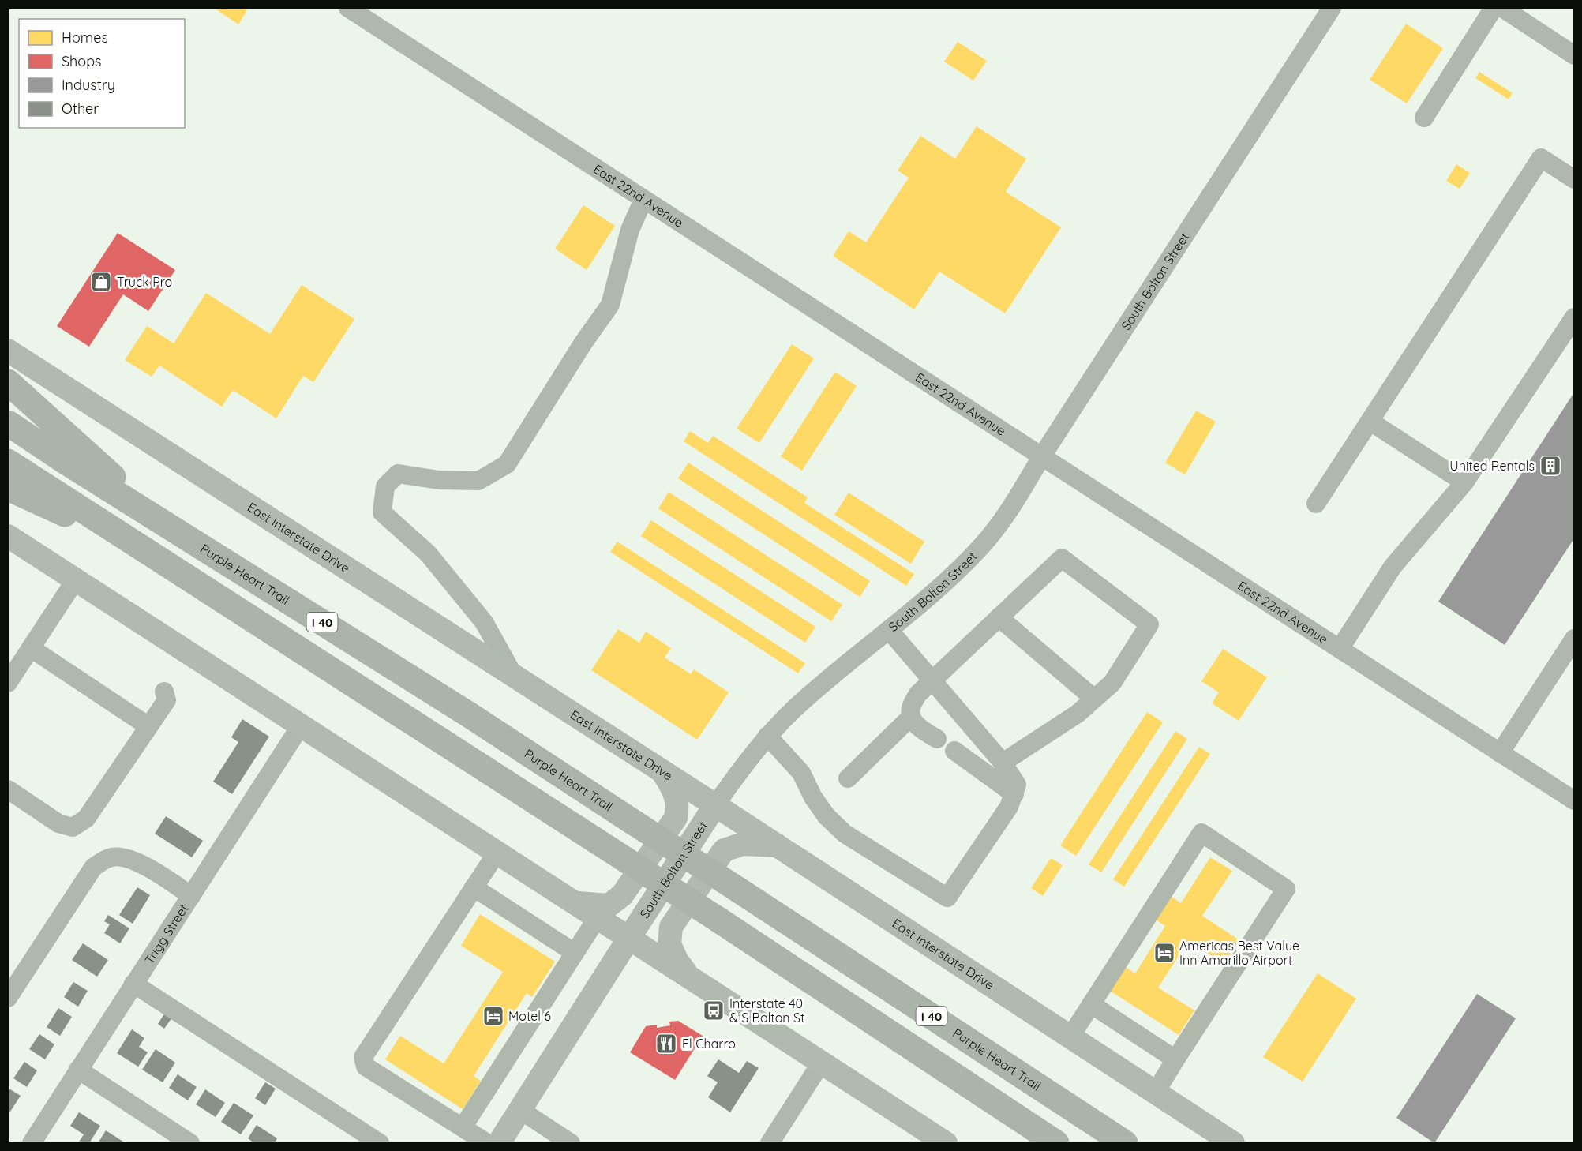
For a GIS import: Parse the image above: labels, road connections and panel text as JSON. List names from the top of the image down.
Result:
{
  "streets": {
    "highway": ["Purple Heart Trail", "I 40"],
    "main road": ["South Bolton Street", "East Interstate Drive"],
    "street": ["East 22nd Avenue", "Trigg Street"]
  },
  "crossings": [
    ["East 22nd Avenue", "South Bolton Street"],
    ["South Bolton Street", "East Interstate Drive"]
  ],
  "places": {
    "shop": ["Truck Pro"],
    "building": ["United Rentals"],
    "hotel": ["Americas Best Value Inn Amarillo Airport", "Motel 6"],
    "bus stop": ["Interstate 40 & S Bolton St"],
    "restaurant": ["El Charro"]
  },
  "legend": [
    "Homes",
    "Shops",
    "Industry",
    "Other"
  ]
}
